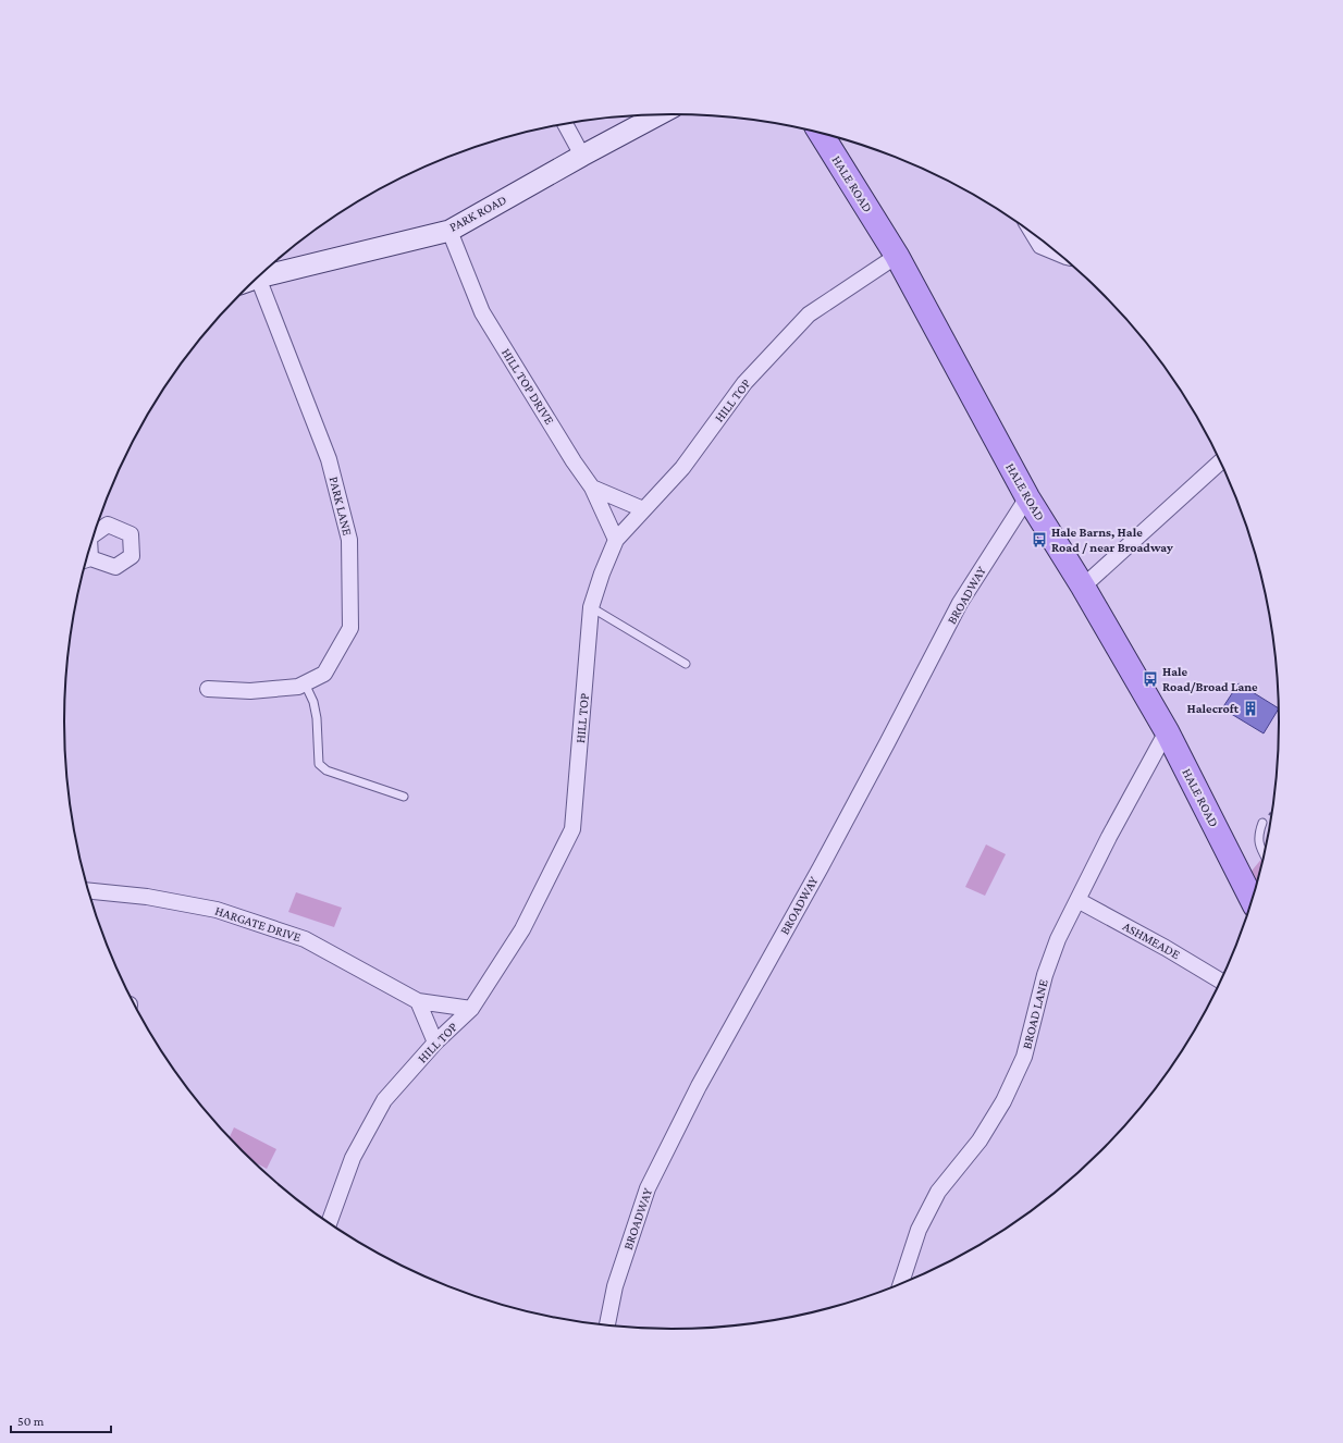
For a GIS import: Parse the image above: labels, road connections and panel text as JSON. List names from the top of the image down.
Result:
{
  "streets": {
    "main road": ["HALE ROAD", "PARK ROAD"],
    "street": [
      "HILL TOP DRIVE",
      "HILL TOP",
      "PARK LANE",
      "BROADWAY",
      "HARGATE DRIVE",
      "ASHMEADE",
      "BROAD LANE"
    ]
  },
  "crossings": [
    ["HALE ROAD", "HILL TOP"],
    ["HALE ROAD", "BROADWAY"],
    ["HALE ROAD", "BROAD LANE"],
    ["PARK ROAD", "HILL TOP DRIVE"],
    ["HILL TOP DRIVE", "HILL TOP"],
    ["HILL TOP", "HARGATE DRIVE"],
    ["ASHMEADE", "BROAD LANE"]
  ],
  "places": {
    "bus stop": ["Hale Barns, Hale Road / near Broadway", "Hale Road/Broad Lane"],
    "building": ["Halecroft"]
  },
  "scale_bar": "50 m"
}
